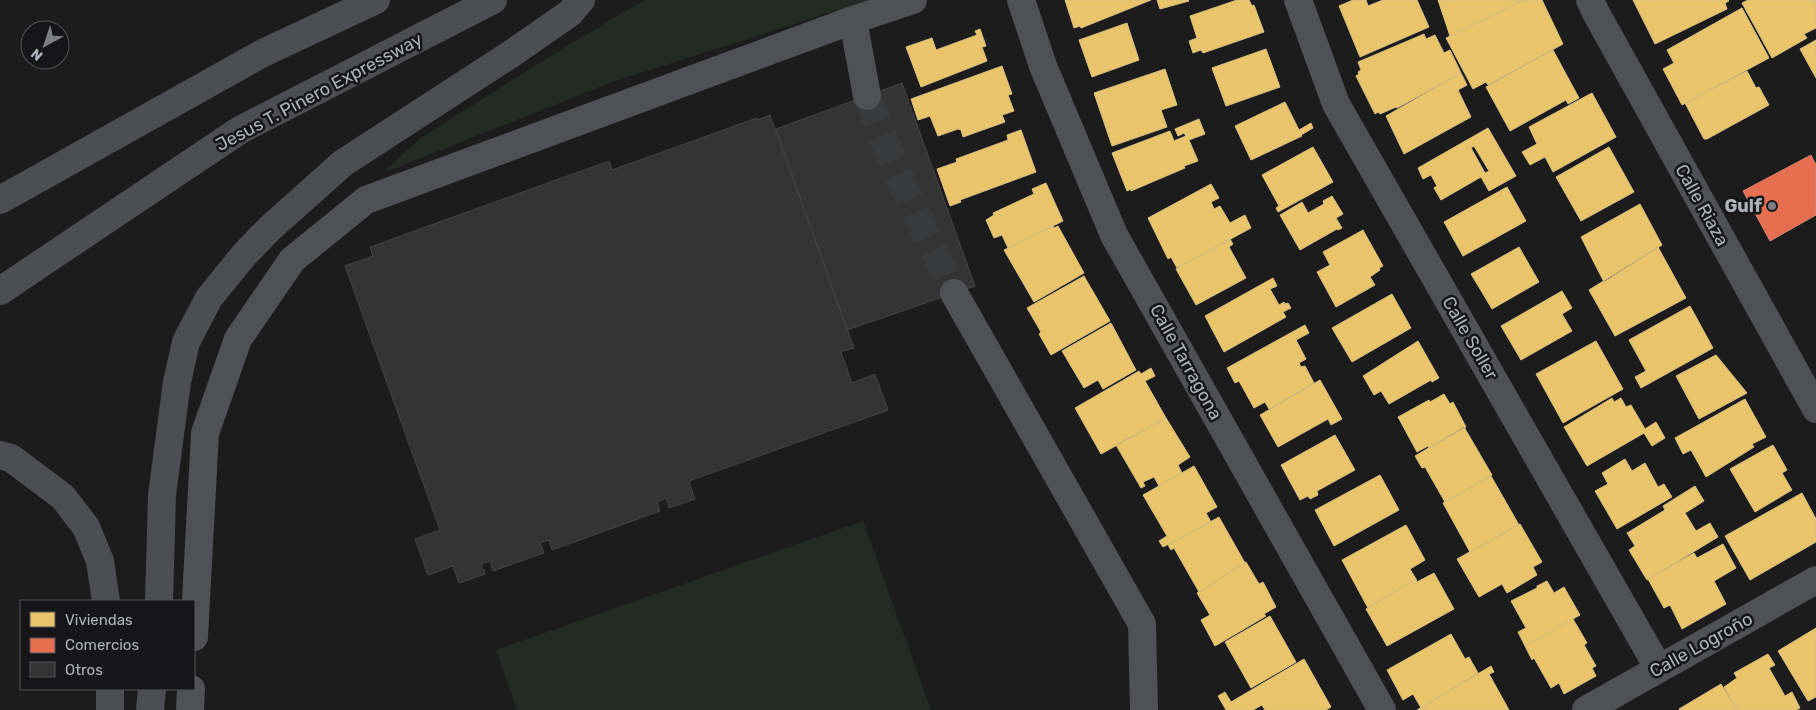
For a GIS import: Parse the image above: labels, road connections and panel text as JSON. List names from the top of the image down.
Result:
{
  "streets": {
    "highway": ["Jesus T. Pinero Expressway"],
    "street": [
      "Calle Riaza",
      "Calle Soller",
      "Calle Tarragona",
      "Calle Logroño"
    ]
  },
  "crossings": [
    ["Calle Soller", "Calle Logroño"]
  ],
  "places": ["Gulf"],
  "legend": ["Viviendas", "Comercios", "Otros"],
  "north": "bottom left"
}
